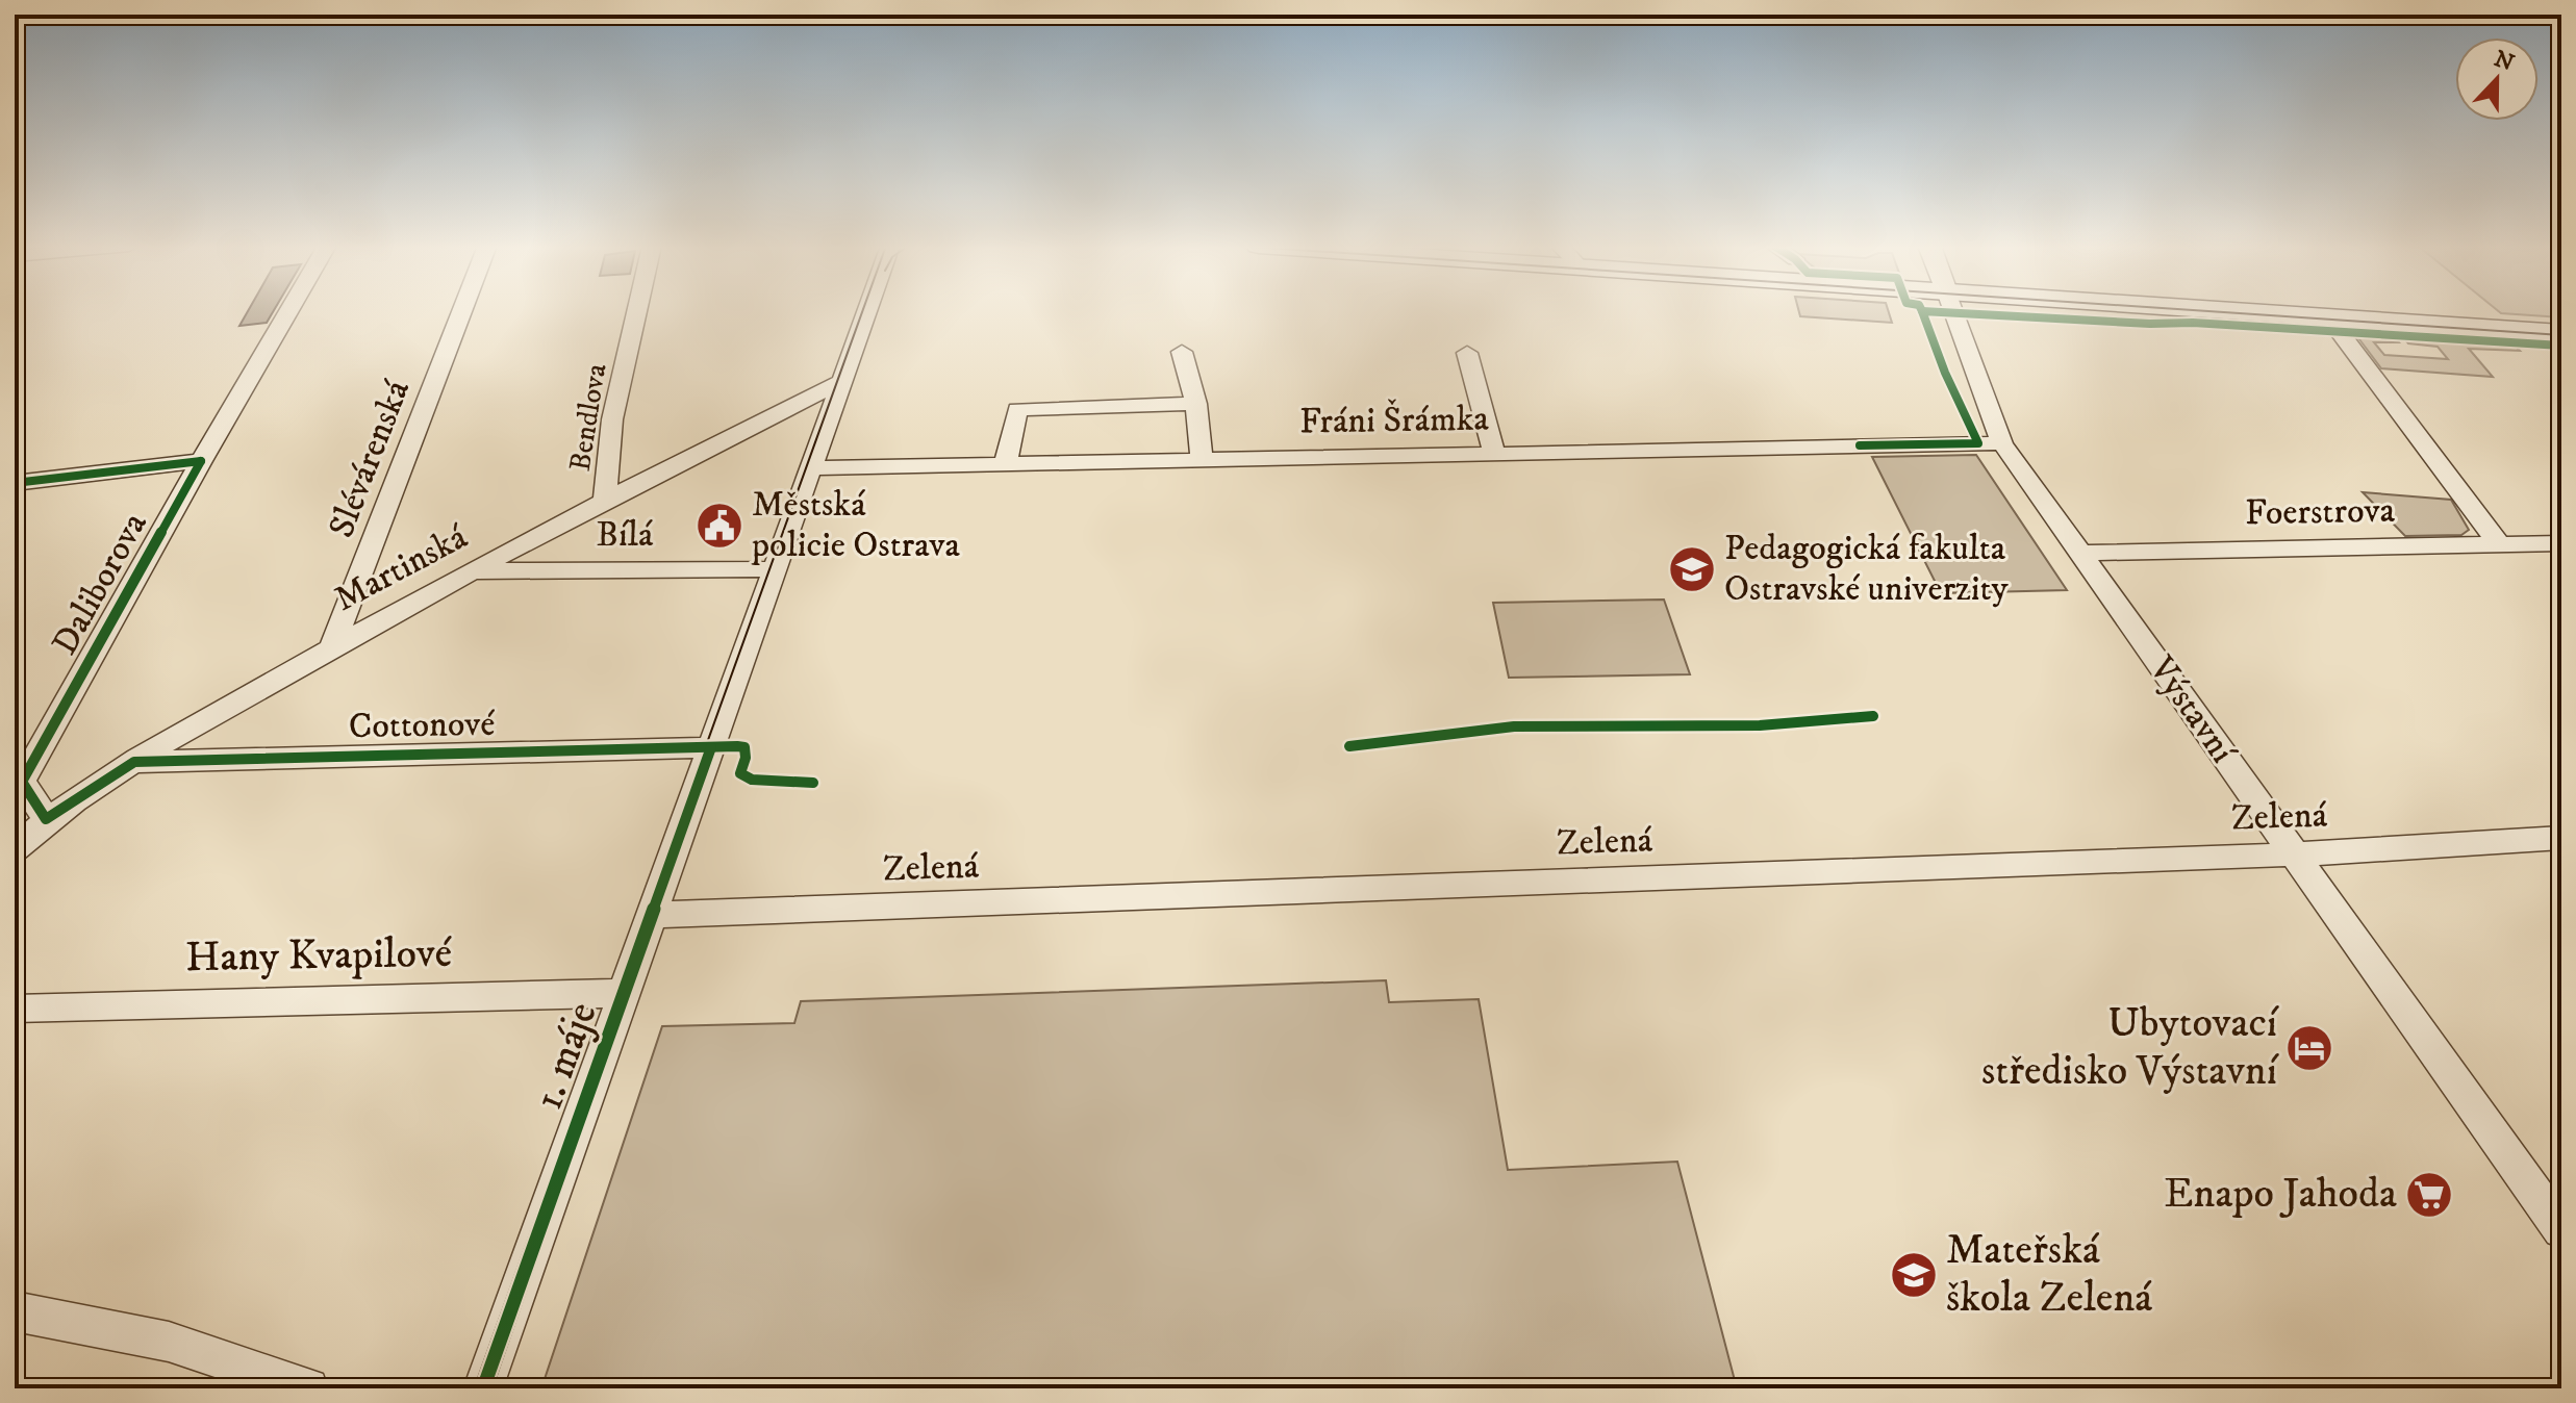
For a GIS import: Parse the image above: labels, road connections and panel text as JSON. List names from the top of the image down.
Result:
{
  "streets": {
    "street": [
      "Bendlova",
      "Fráni Šrámka",
      "Slévárenská",
      "Foerstrova",
      "Bílá",
      "Martinská",
      "Daliborova",
      "Výstavní",
      "Cottonové",
      "Zelená",
      "Hany Kvapilové",
      "1. máje"
    ]
  },
  "crossings": [
    ["Bendlova", "Martinská"],
    ["Fráni Šrámka", "Výstavní"],
    ["Fráni Šrámka", "1. máje"],
    ["Slévárenská", "Martinská"],
    ["Foerstrova", "Výstavní"],
    ["Bílá", "Martinská"],
    ["Bílá", "1. máje"],
    ["Martinská", "Daliborova"],
    ["Martinská", "Cottonové"],
    ["Martinská", "1. máje"],
    ["Výstavní", "Zelená"],
    ["Cottonové", "1. máje"],
    ["Zelená", "1. máje"],
    ["Hany Kvapilové", "1. máje"]
  ],
  "places": {
    "public building": ["Městská policie Ostrava"],
    "school or university": ["Pedagogická fakulta Ostravské univerzity", "Mateřská škola Zelená"],
    "hotel": ["Ubytovací středisko Výstavní"],
    "supermarket": ["Enapo Jahoda"]
  },
  "north": "top"
}
